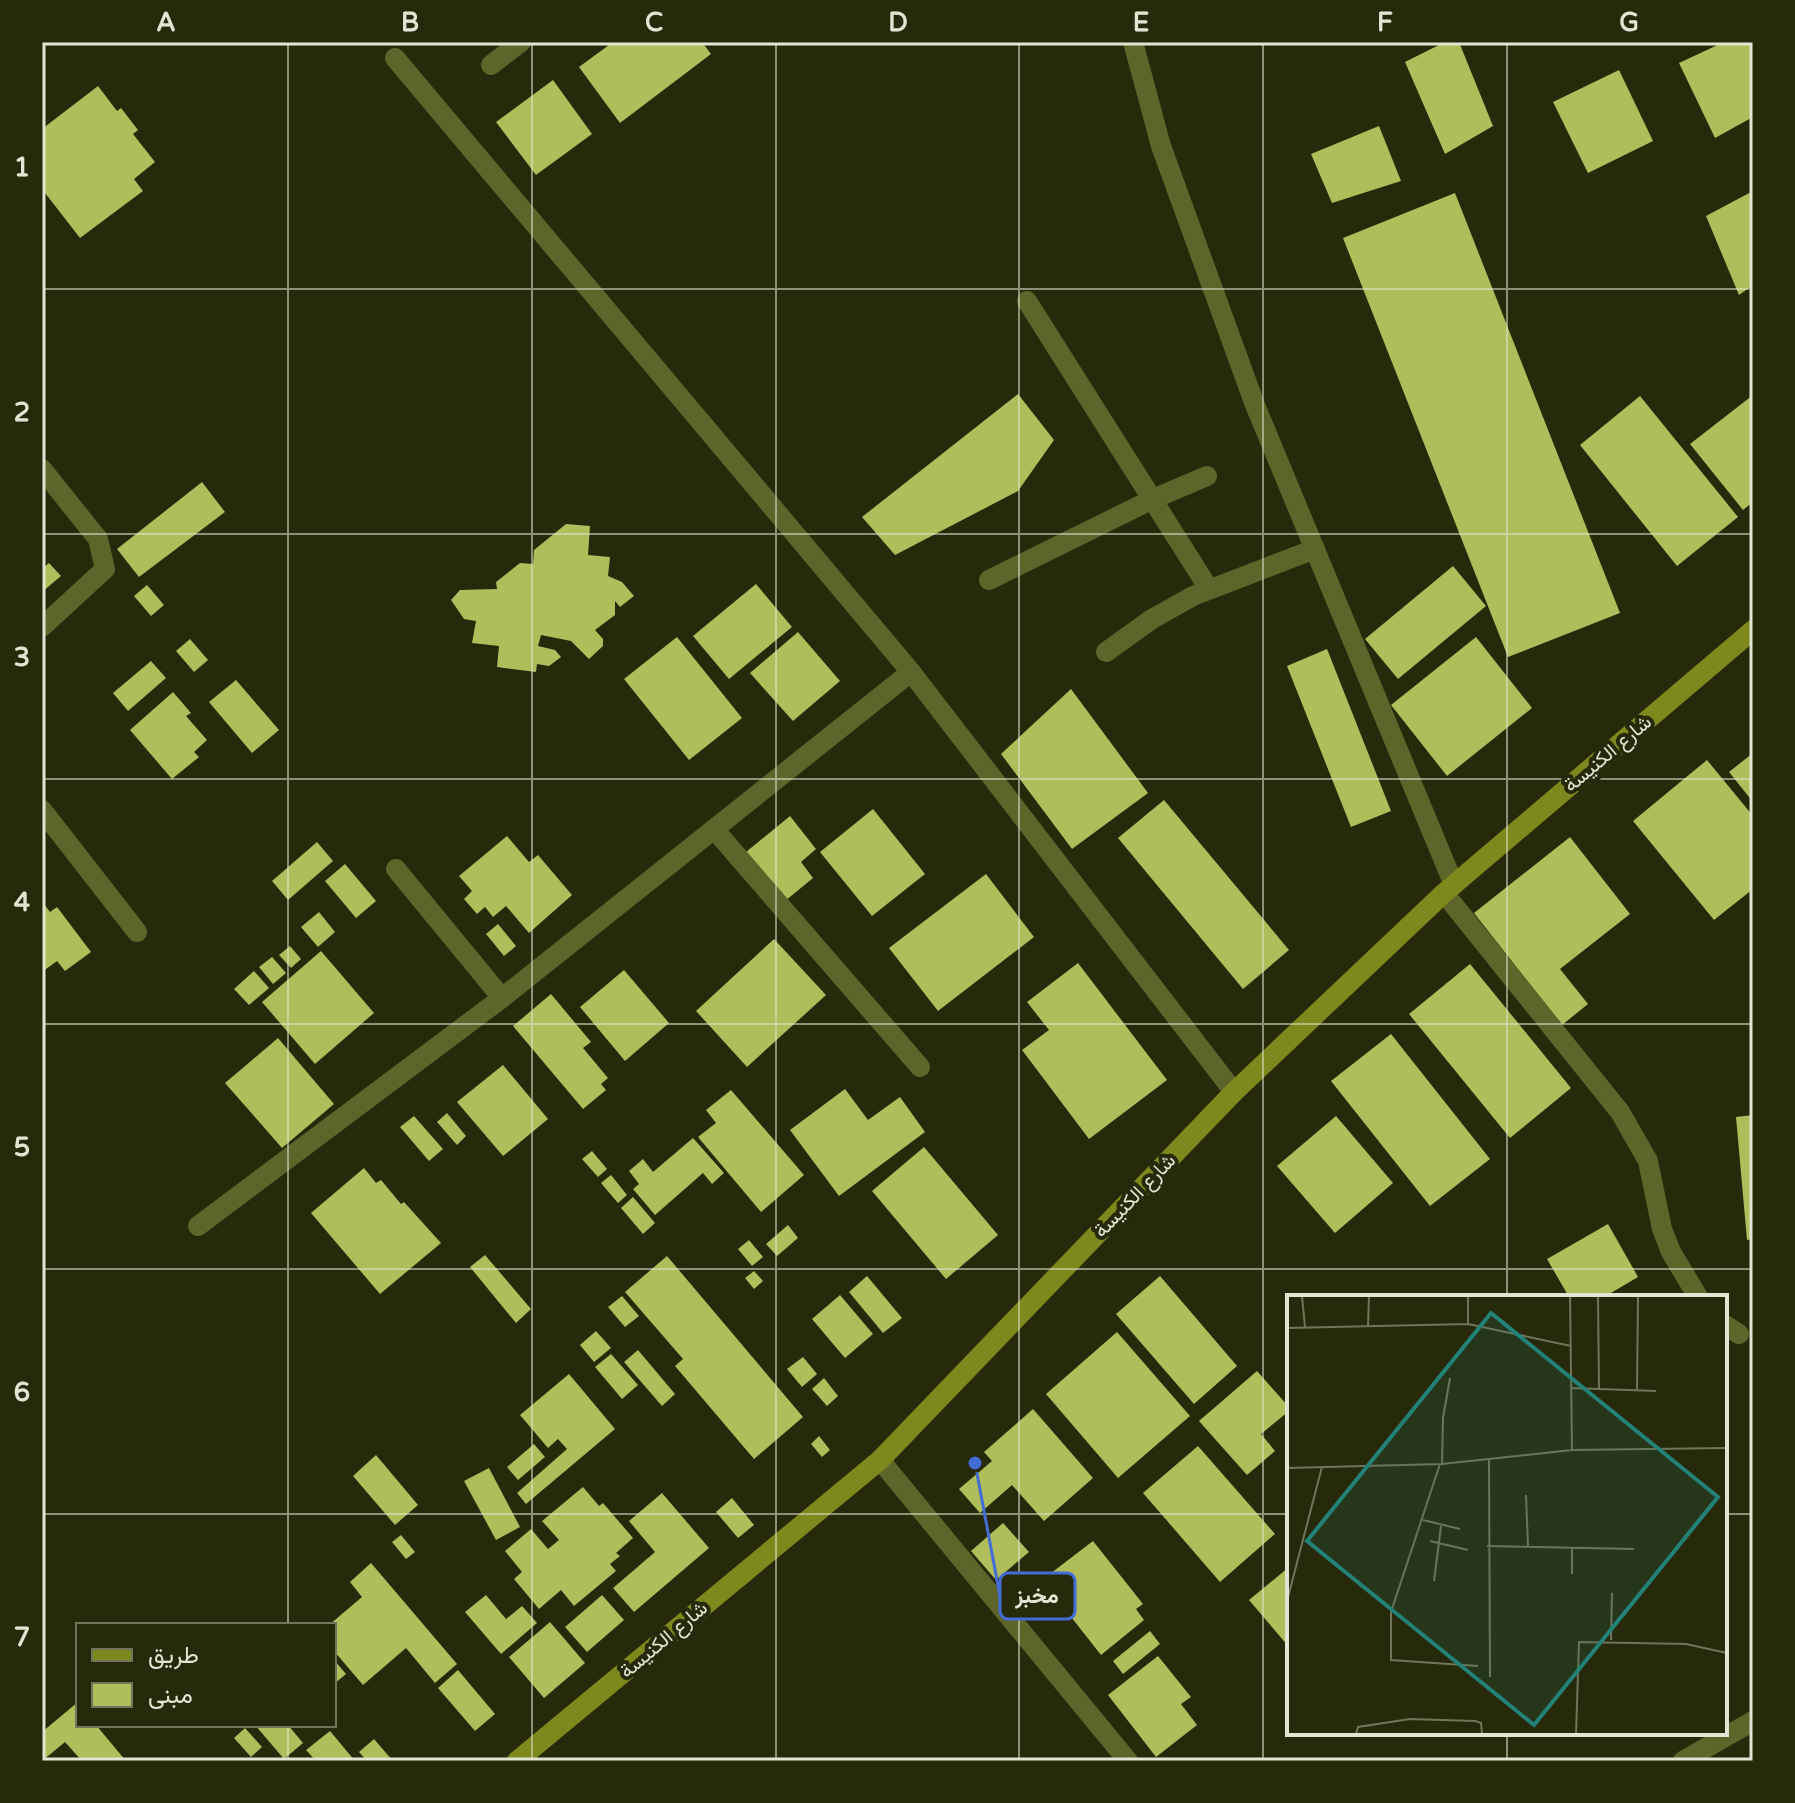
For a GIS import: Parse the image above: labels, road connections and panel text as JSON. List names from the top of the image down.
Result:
{
  "streets": {
    "main road": ["شارع الكنيسة"]
  },
  "places": ["مخبز"],
  "legend": ["طريق", "مبنى"],
  "grid": {
    "columns": [
      "A",
      "B",
      "C",
      "D",
      "E",
      "F",
      "G"
    ],
    "rows": [
      "1",
      "2",
      "3",
      "4",
      "5",
      "6",
      "7"
    ]
  }
}
